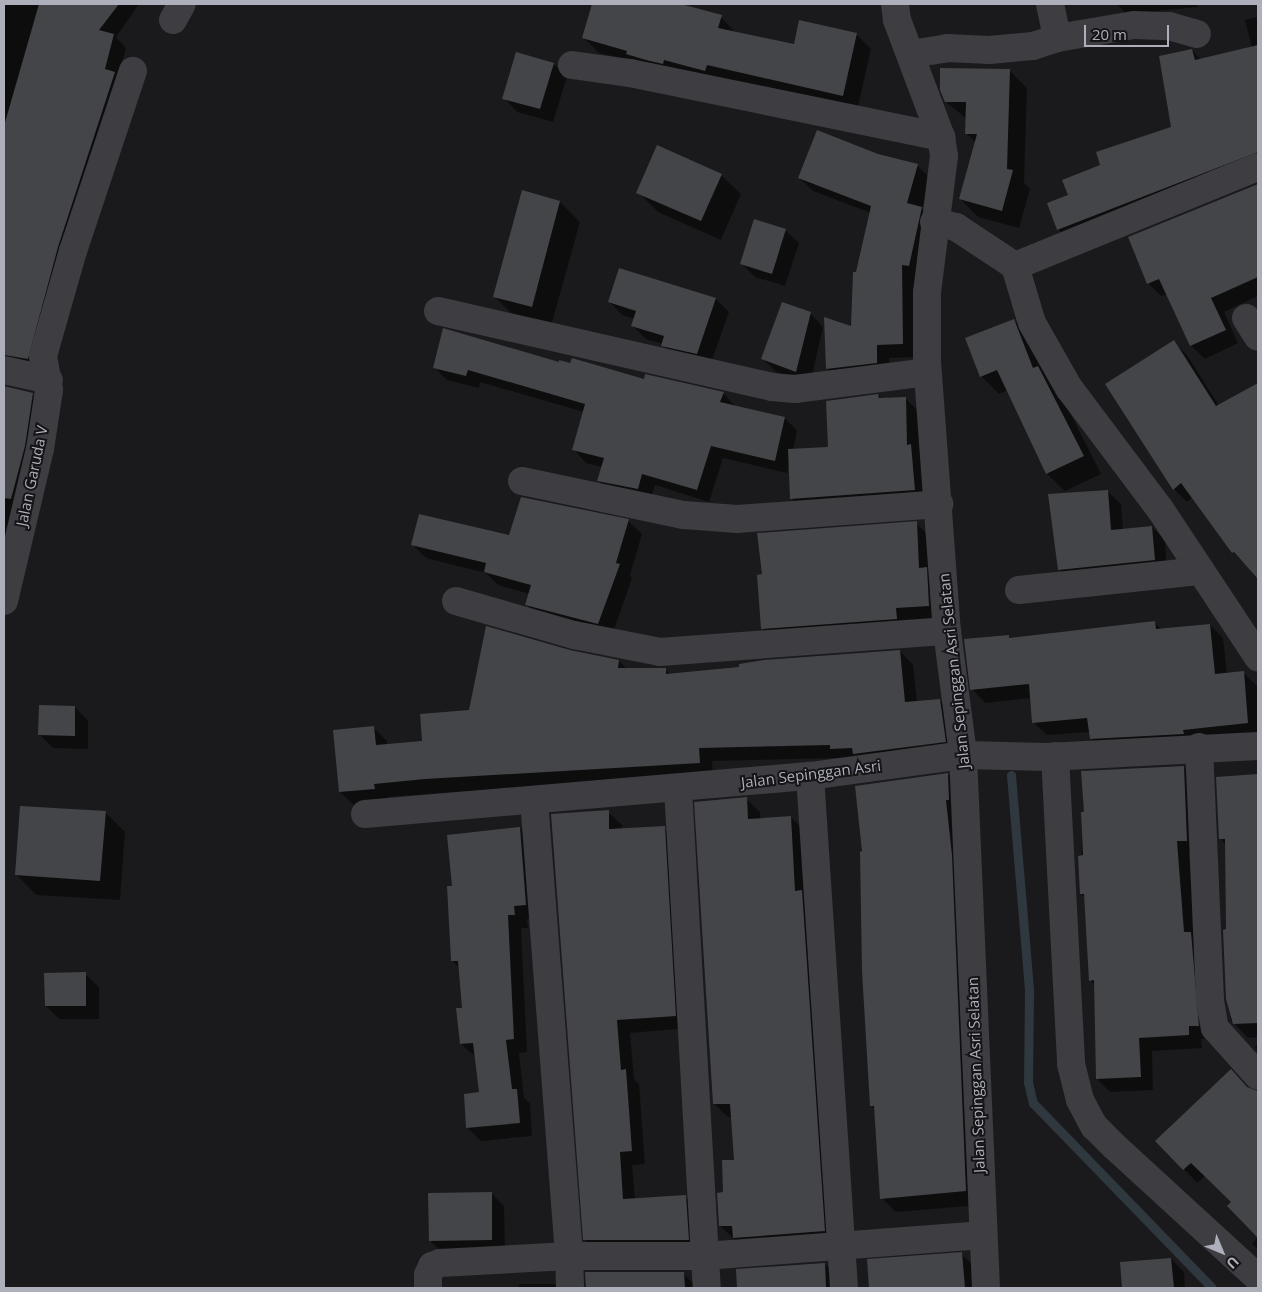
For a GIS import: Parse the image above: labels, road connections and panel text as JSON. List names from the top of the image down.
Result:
{
  "streets": {
    "street": ["Jalan Garuda V", "Jalan Sepinggan Asri Selatan", "Jalan Sepinggan Asri"]
  },
  "crossings": [
    ["Jalan Sepinggan Asri Selatan", "Jalan Sepinggan Asri"]
  ],
  "scale_bar": "20 m",
  "north": "bottom right"
}
